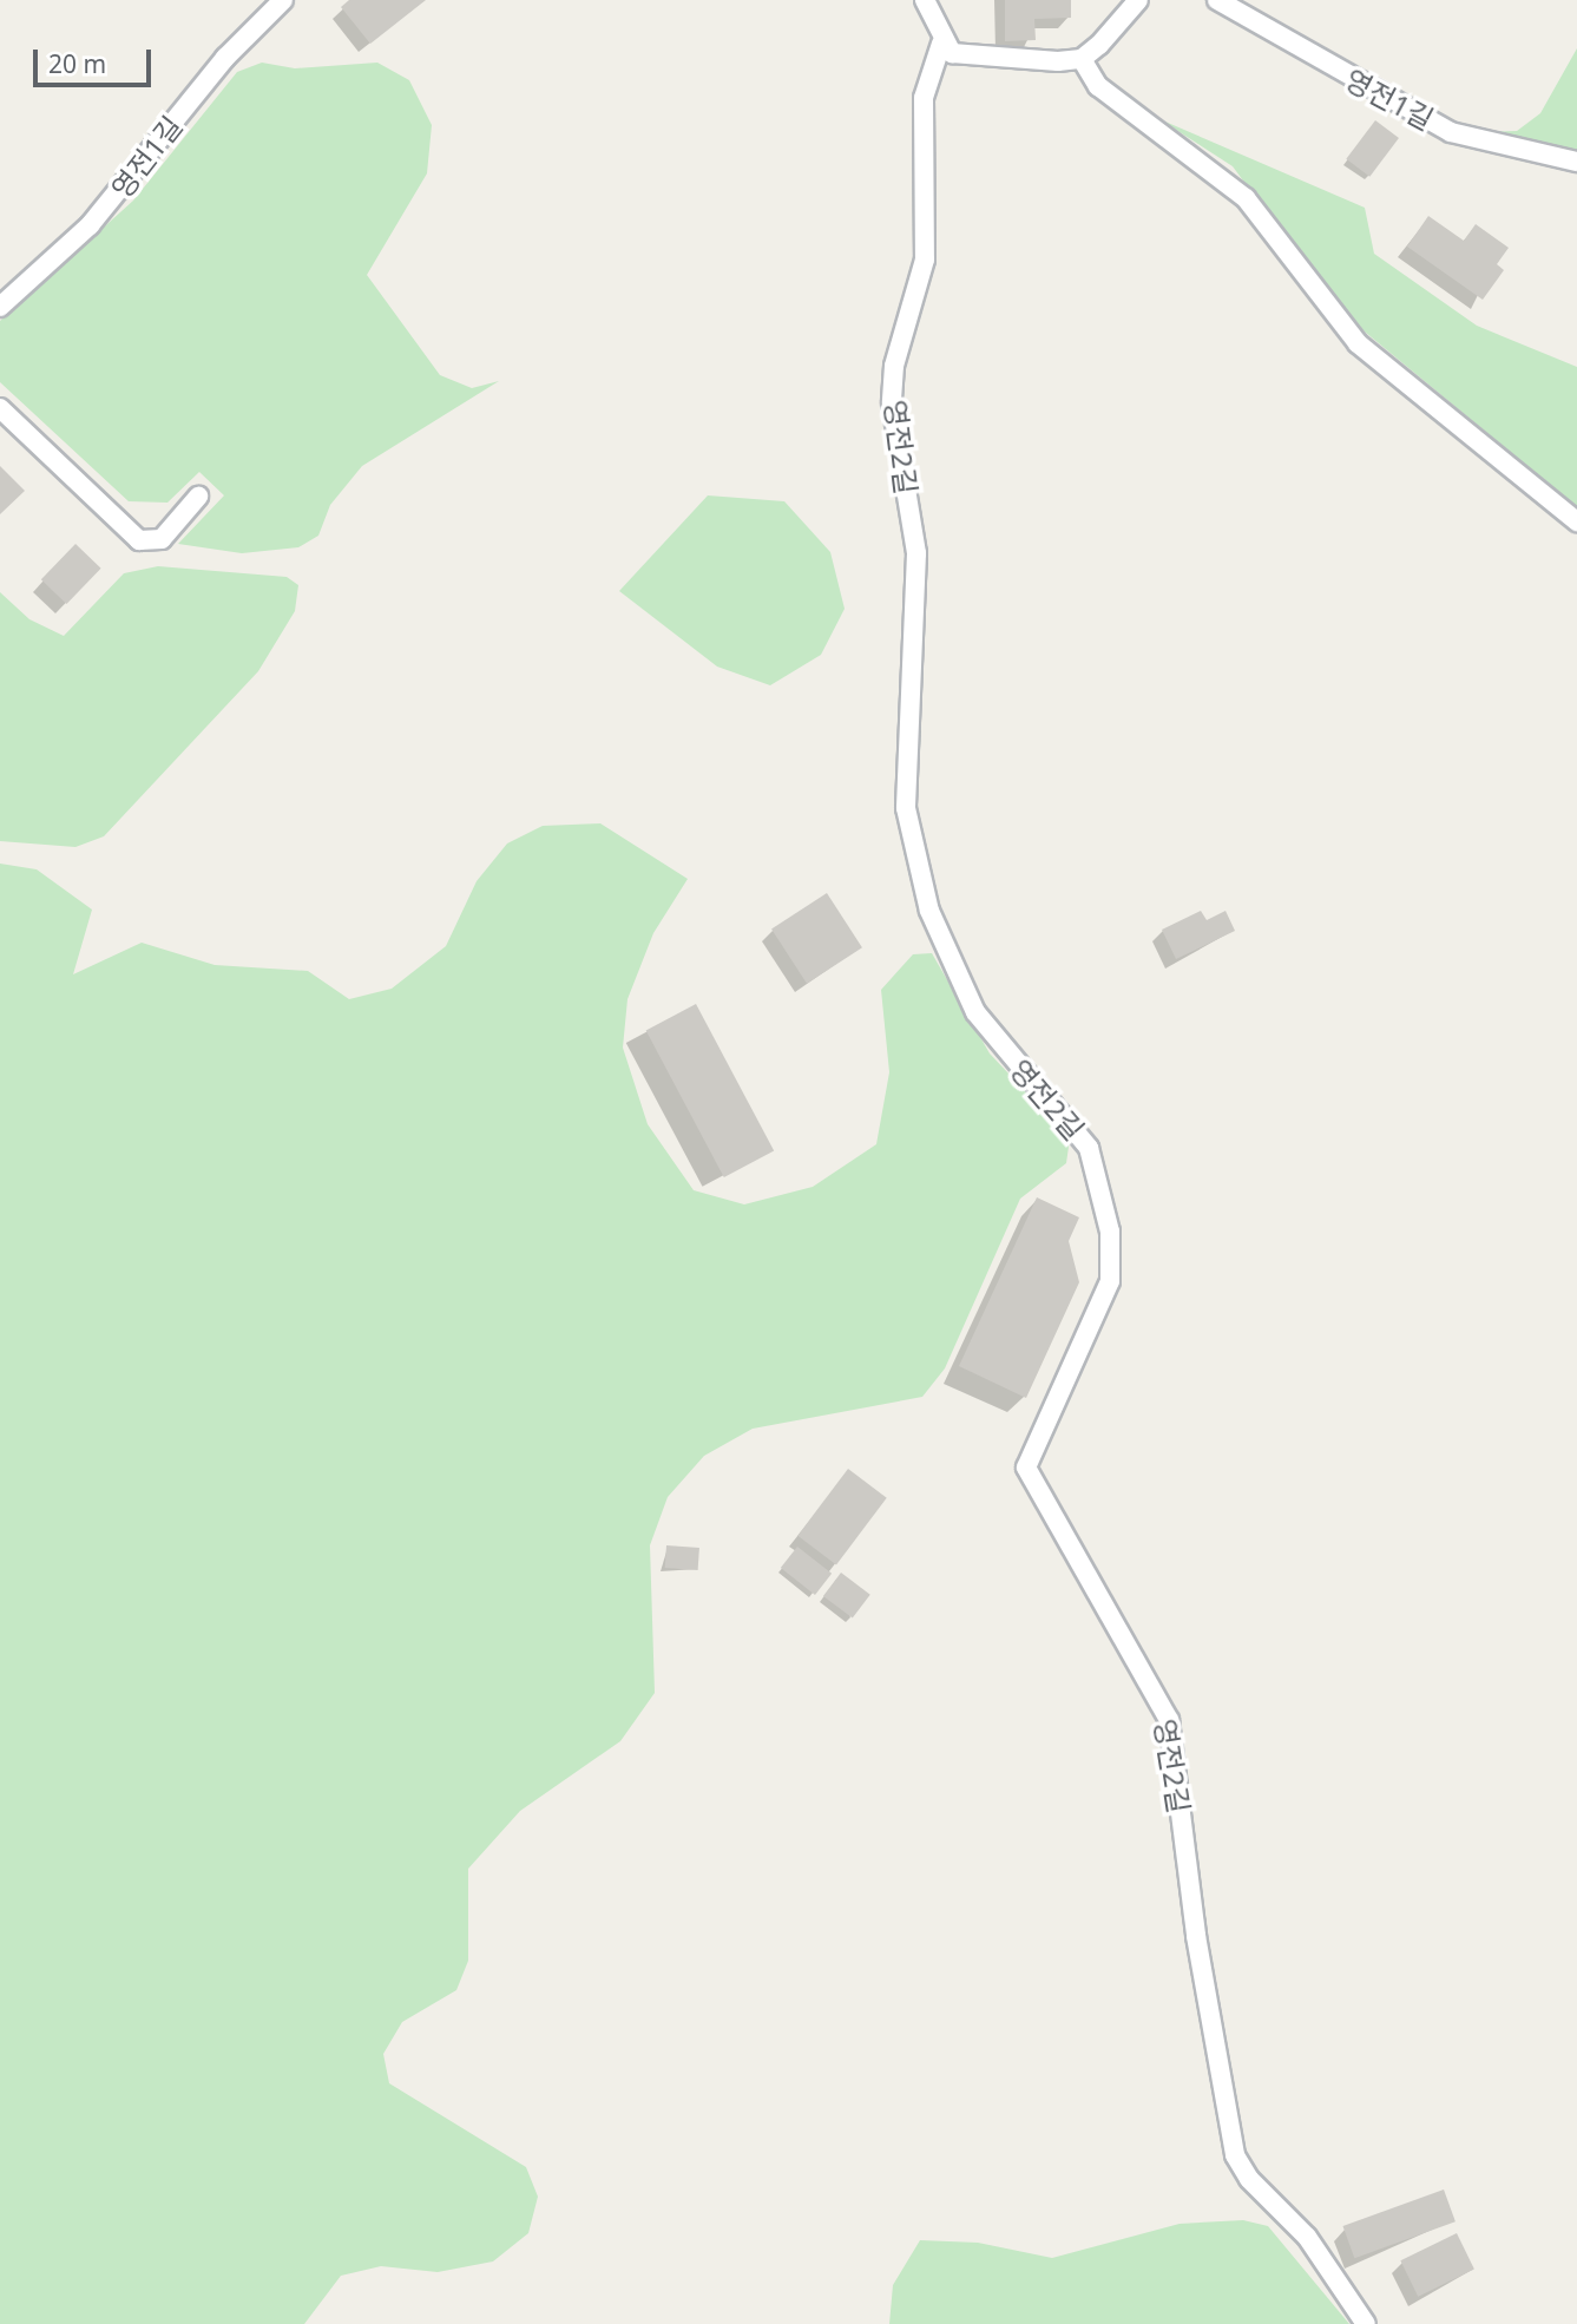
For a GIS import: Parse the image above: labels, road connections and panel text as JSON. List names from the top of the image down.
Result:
{
  "streets": {
    "lane": ["영전1길", "영전2길"]
  },
  "scale_bar": "20 m"
}
